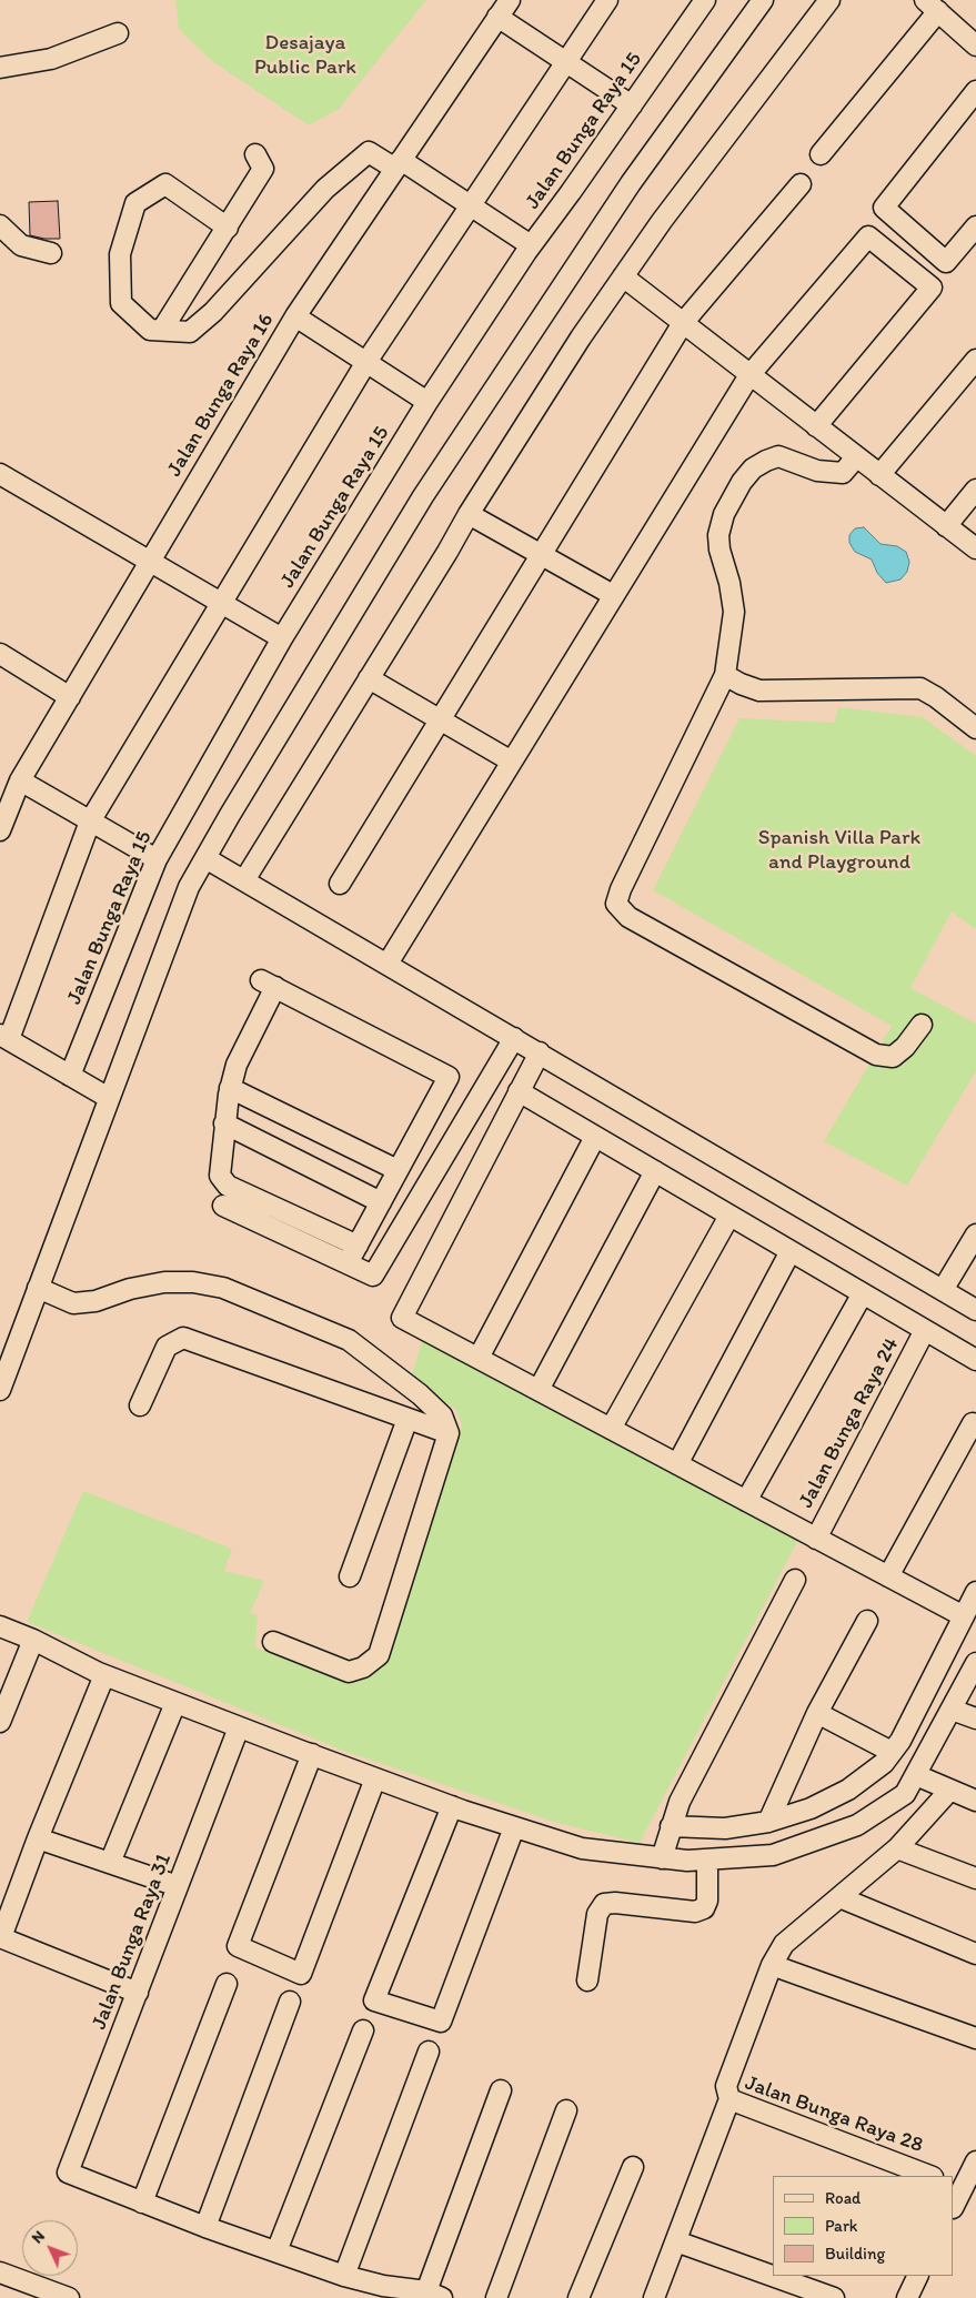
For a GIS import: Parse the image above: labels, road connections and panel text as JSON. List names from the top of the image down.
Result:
{
  "streets": {
    "street": [
      "Jalan Bunga Raya 15",
      "Jalan Bunga Raya 16",
      "Jalan Bunga Raya 24",
      "Jalan Bunga Raya 31",
      "Jalan Bunga Raya 28"
    ]
  },
  "parks": ["Desajaya Public Park", "Spanish Villa Park and Playground"],
  "legend": ["Road", "Park", "Building"],
  "north": "top left"
}
